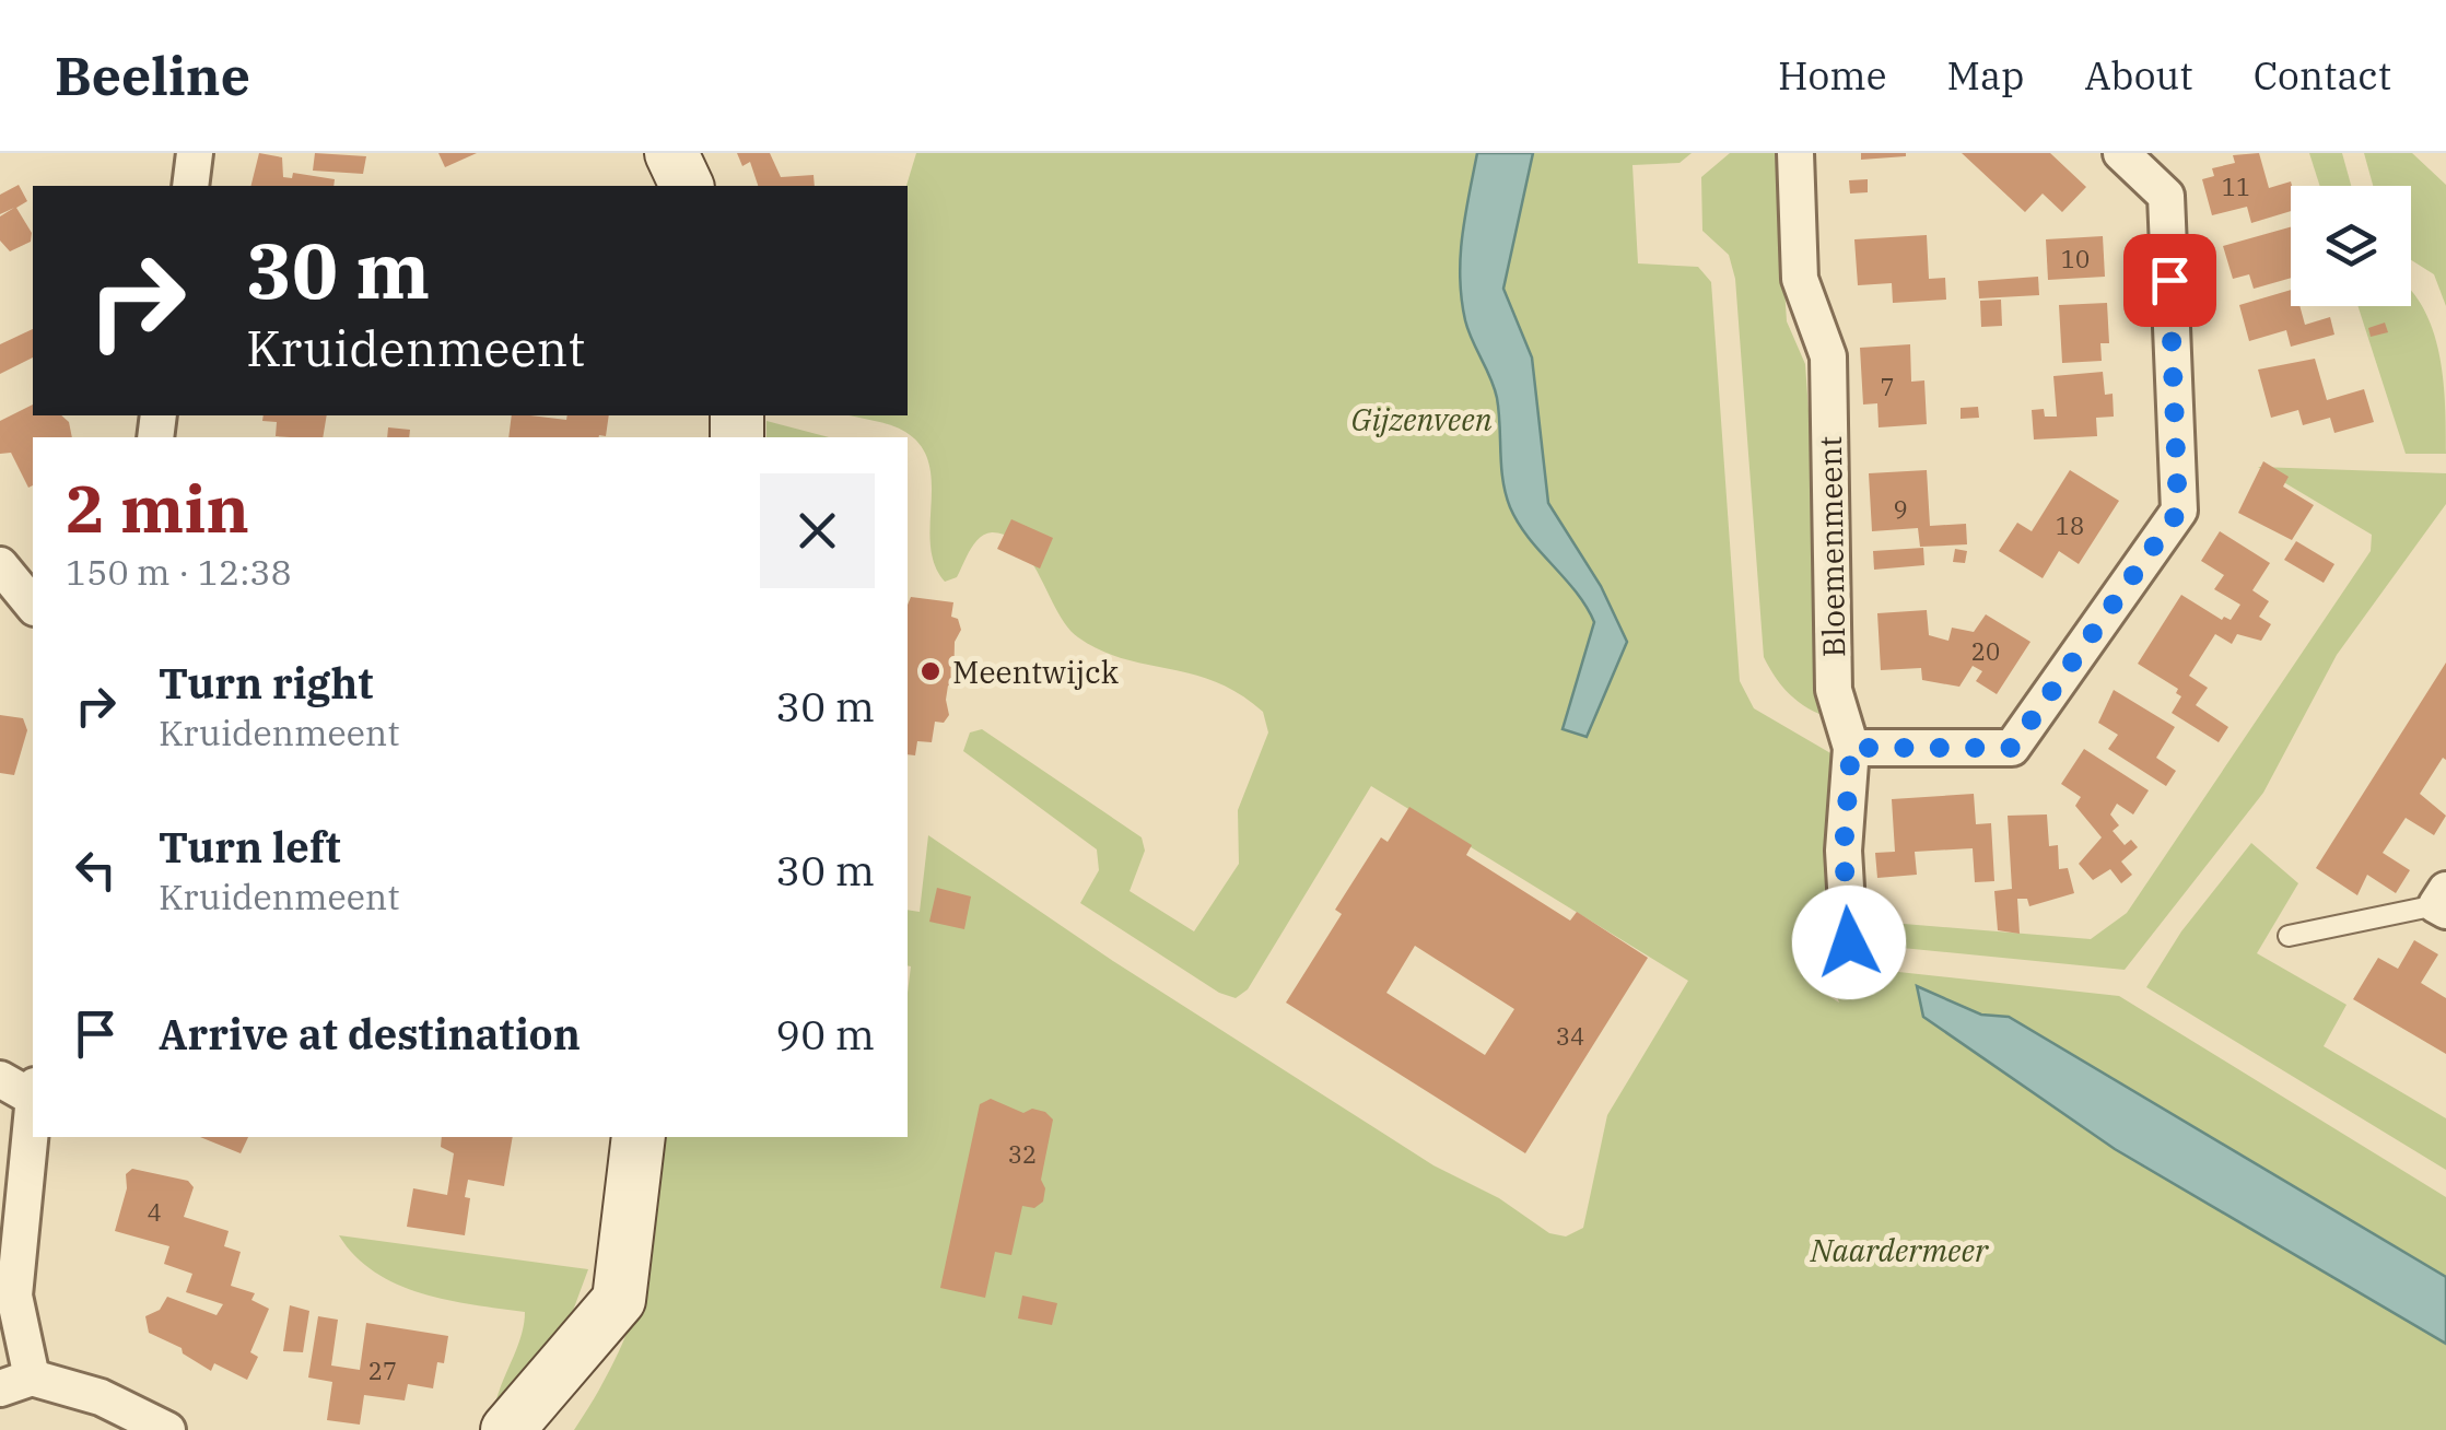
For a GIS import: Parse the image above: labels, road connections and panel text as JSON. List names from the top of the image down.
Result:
{
  "streets": {
    "street": ["Bloemenmeent"]
  },
  "parks": ["Gijzenveen", "Naardermeer"],
  "places": ["Meentwijck"],
  "house_numbers": [
    "11",
    "10",
    "7",
    "9",
    "18",
    "20",
    "34",
    "32",
    "4",
    "27"
  ],
  "page": {
    "header": "Beeline",
    "nav": [
      "Home",
      "Map",
      "About",
      "Contact"
    ],
    "turn": ["30 m", "Kruidenmeent"],
    "heading": ["2 min", "150 m · 12:38"],
    "list": [
      {
        "name": "Turn right",
        "note": "Kruidenmeent",
        "value": "30 m"
      },
      {
        "name": "Turn left",
        "note": "Kruidenmeent",
        "value": "30 m"
      },
      {
        "name": "Arrive at destination",
        "value": "90 m"
      }
    ]
  }
}
